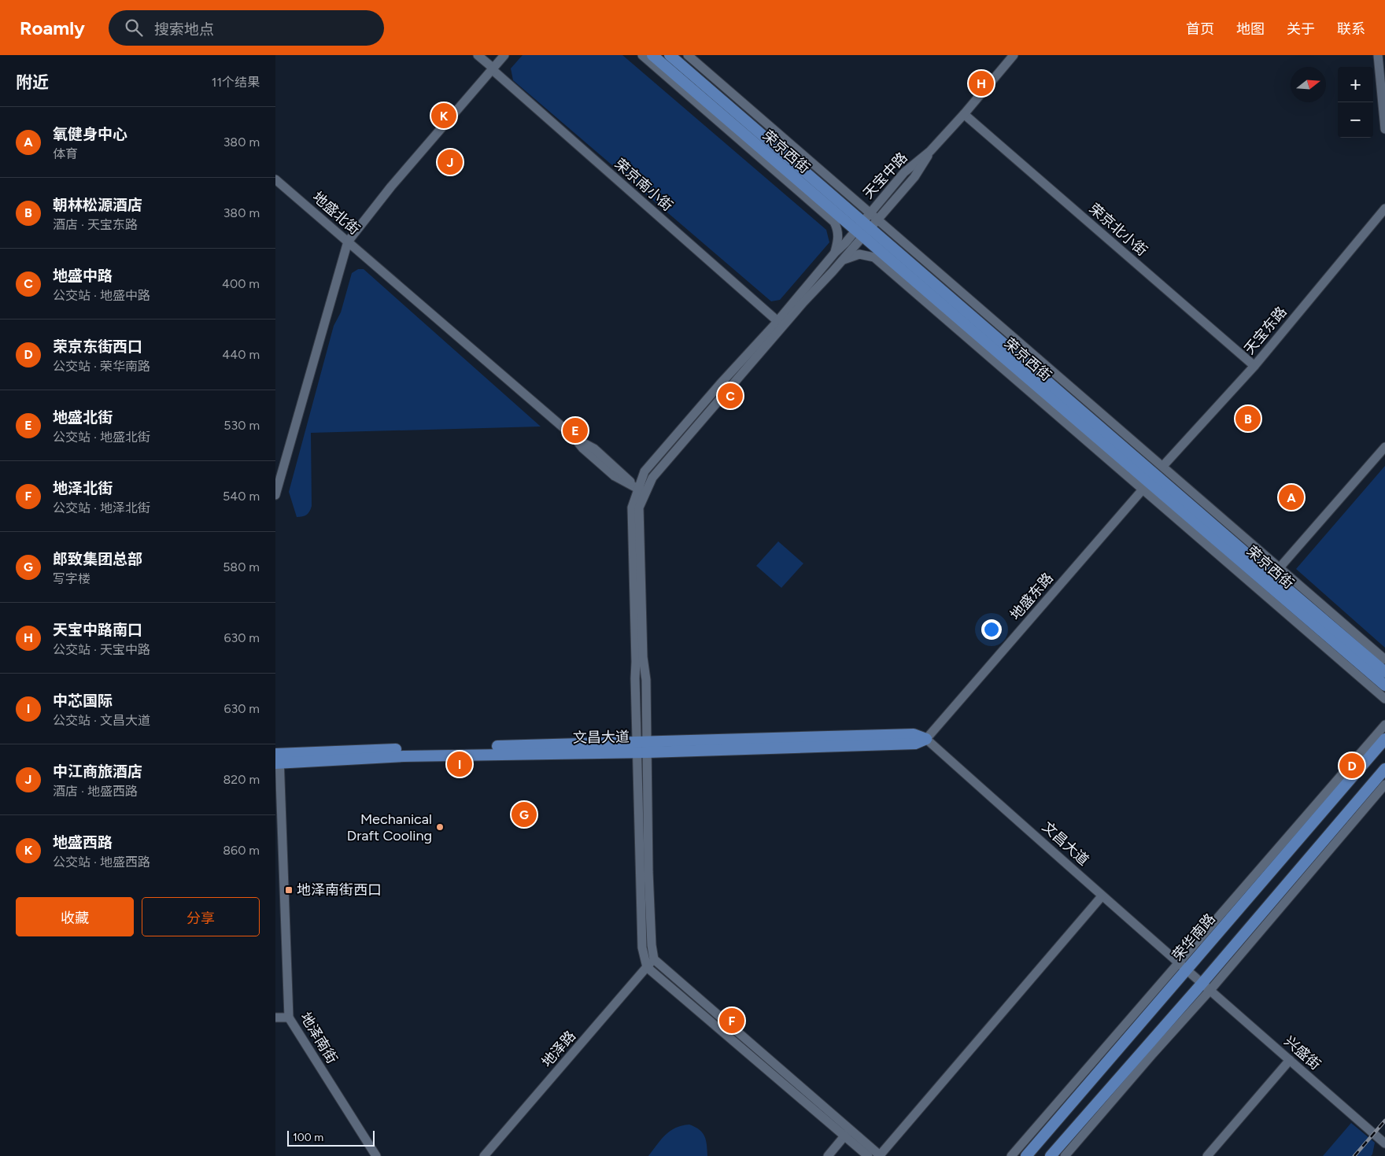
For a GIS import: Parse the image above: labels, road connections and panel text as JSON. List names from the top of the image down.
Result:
{
  "streets": {
    "main road": ["荣京西街", "文昌大道", "荣华南路"],
    "street": [
      "天宝中路",
      "荣京南小街",
      "地盛北街",
      "荣京北小街",
      "天宝东路",
      "地盛东路",
      "地泽南街",
      "地泽路",
      "兴盛街"
    ]
  },
  "crossings": [
    ["荣京西街", "天宝中路"],
    ["天宝中路", "荣京北小街"],
    ["荣京北小街", "天宝东路"],
    ["地盛东路", "文昌大道"],
    ["文昌大道", "荣华南路"],
    ["文昌大道", "地泽南街"],
    ["文昌大道", "兴盛街"],
    ["荣华南路", "兴盛街"]
  ],
  "places": {
    "other": ["Mechanical Draft Cooling"],
    "transit": ["地泽南街西口"]
  },
  "scale_bar": "100 m",
  "north": "right",
  "page": {
    "header": "Roamly",
    "search": "搜索地点",
    "nav": [
      "首页",
      "地图",
      "关于",
      "联系"
    ],
    "heading": ["附近", "11个结果"],
    "map_buttons": ["+", "−"],
    "pins": [
      "H",
      "K",
      "J",
      "C",
      "B",
      "E",
      "A",
      "I",
      "D",
      "G",
      "F"
    ],
    "list": [
      {
        "mark": "A",
        "name": "氧健身中心",
        "note": "体育",
        "value": "380 m"
      },
      {
        "mark": "B",
        "name": "朝林松源酒店",
        "note": "酒店 · 天宝东路",
        "value": "380 m"
      },
      {
        "mark": "C",
        "name": "地盛中路",
        "note": "公交站 · 地盛中路",
        "value": "400 m"
      },
      {
        "mark": "D",
        "name": "荣京东街西口",
        "note": "公交站 · 荣华南路",
        "value": "440 m"
      },
      {
        "mark": "E",
        "name": "地盛北街",
        "note": "公交站 · 地盛北街",
        "value": "530 m"
      },
      {
        "mark": "F",
        "name": "地泽北街",
        "note": "公交站 · 地泽北街",
        "value": "540 m"
      },
      {
        "mark": "G",
        "name": "郎致集团总部",
        "note": "写字楼",
        "value": "580 m"
      },
      {
        "mark": "H",
        "name": "天宝中路南口",
        "note": "公交站 · 天宝中路",
        "value": "630 m"
      },
      {
        "mark": "I",
        "name": "中芯国际",
        "note": "公交站 · 文昌大道",
        "value": "630 m"
      },
      {
        "mark": "J",
        "name": "中江商旅酒店",
        "note": "酒店 · 地盛西路",
        "value": "820 m"
      },
      {
        "mark": "K",
        "name": "地盛西路",
        "note": "公交站 · 地盛西路",
        "value": "860 m"
      }
    ],
    "buttons": ["收藏", "分享"],
    "scale": "100 m"
  }
}
